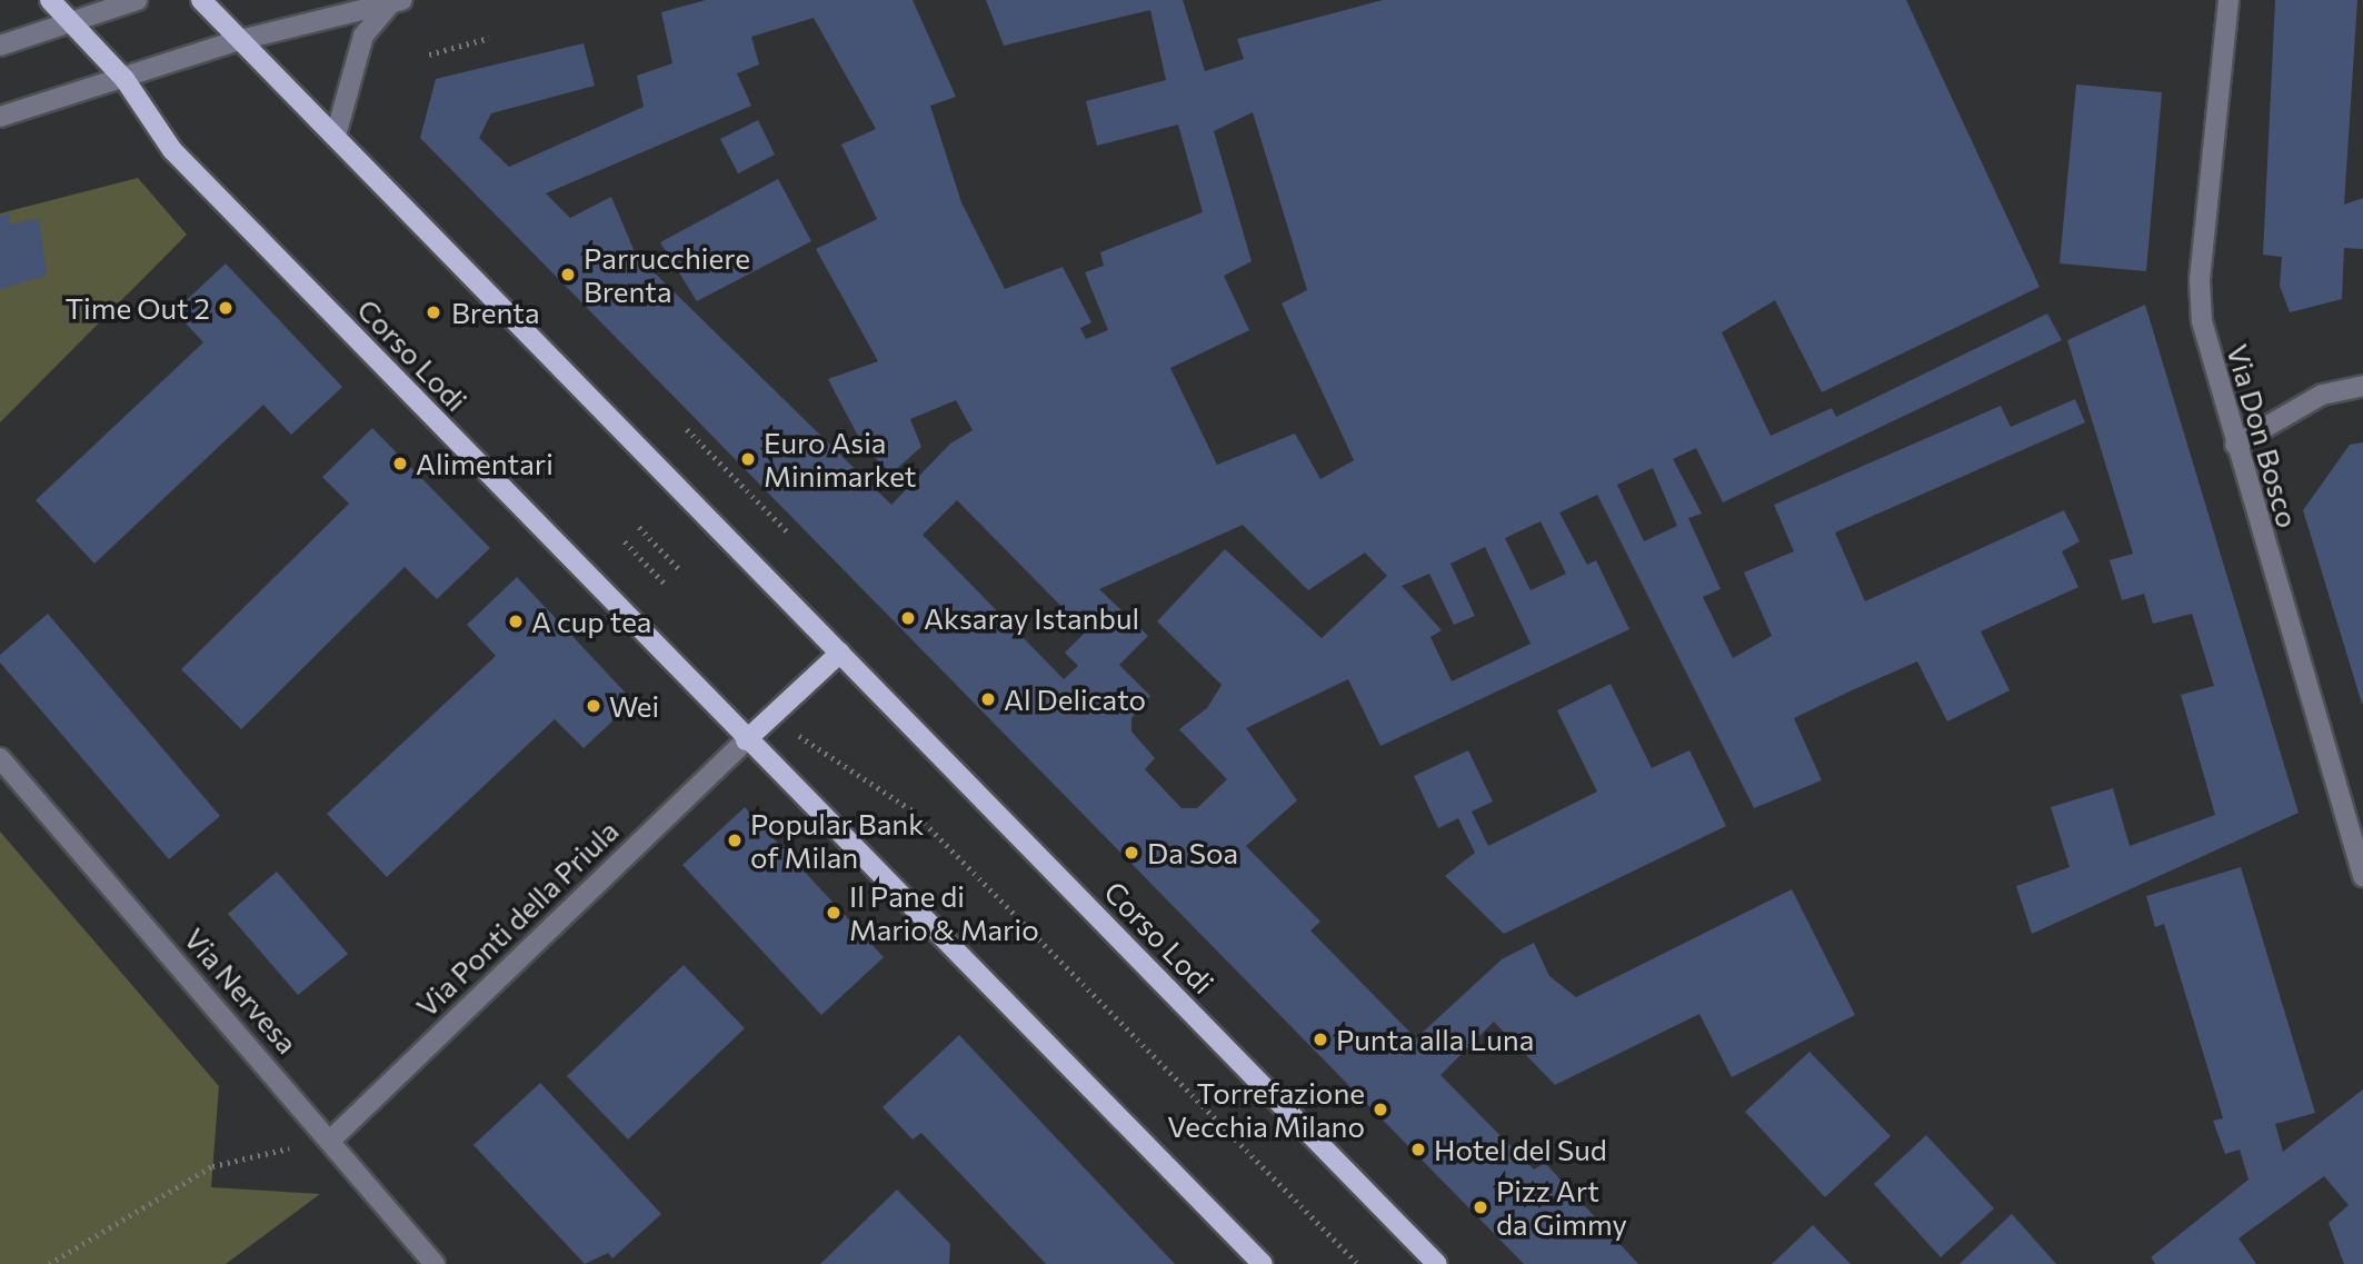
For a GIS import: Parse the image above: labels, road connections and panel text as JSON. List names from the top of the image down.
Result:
{
  "streets": {
    "main road": ["Corso Lodi"],
    "street": ["Via Don Bosco", "Via Ponti della Priula", "Via Nervesa"]
  },
  "crossings": [
    ["Corso Lodi", "Via Ponti della Priula"],
    ["Via Ponti della Priula", "Via Nervesa"]
  ],
  "places": [
    "Parrucchiere Brenta",
    "Time Out 2",
    "Brenta",
    "Euro Asia Minimarket",
    "Alimentari",
    "Aksaray Istanbul",
    "A cup tea",
    "Al Delicato",
    "Wei",
    "Popular Bank of Milan",
    "Da Soa",
    "Il Pane di Mario & Mario",
    "Punta alla Luna",
    "Torrefazione Vecchia Milano",
    "Hotel del Sud",
    "Pizz Art da Gimmy"
  ]
}
